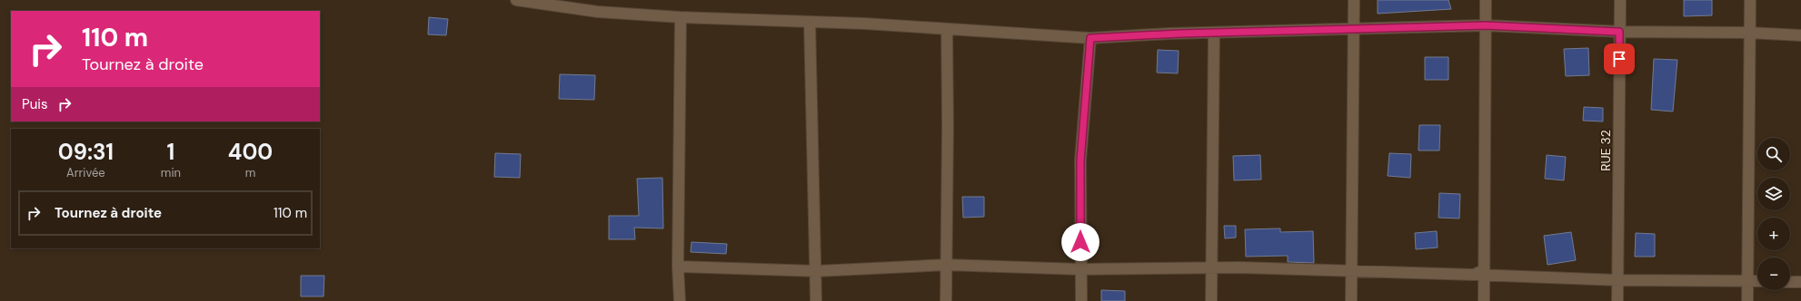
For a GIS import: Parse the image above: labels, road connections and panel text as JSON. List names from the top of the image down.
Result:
{
  "streets": {
    "street": ["RUE 32"]
  },
  "page": {
    "turn": ["110 m", "Tournez à droite"],
    "then": "Puis",
    "eta": [
      "09:31",
      "Arrivée",
      "1",
      "min",
      "400",
      "m"
    ],
    "map_buttons": ["+", "−"],
    "list": [
      {
        "name": "Tournez à droite",
        "value": "110 m"
      }
    ]
  }
}
